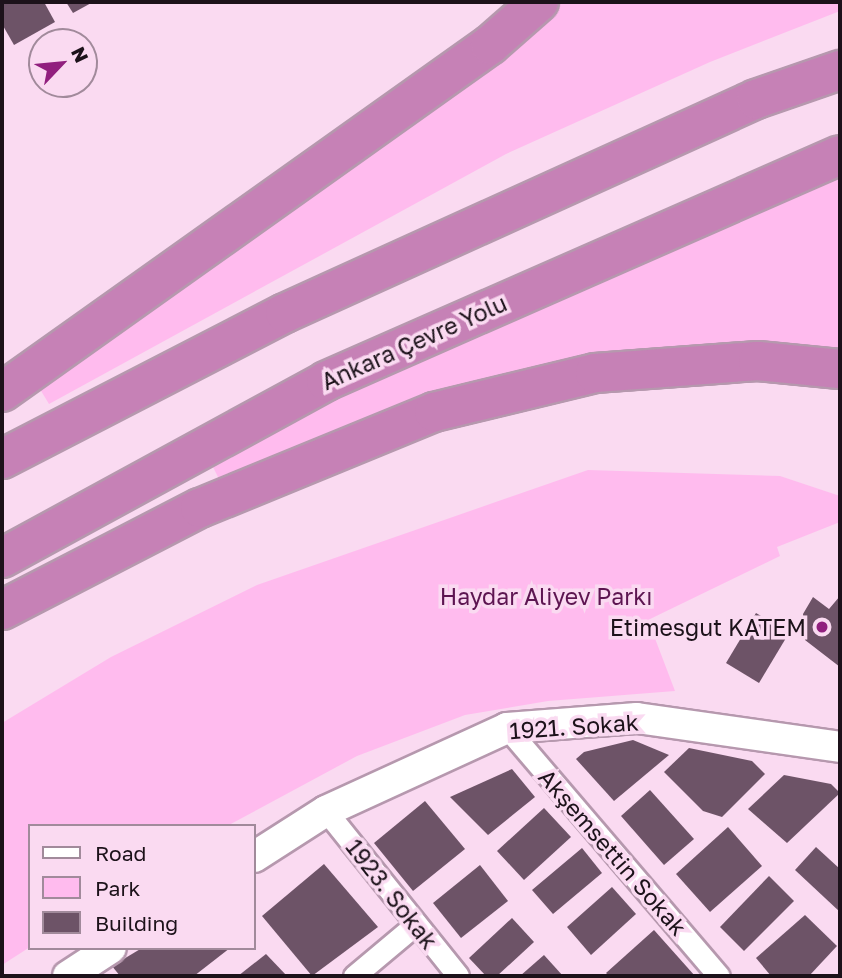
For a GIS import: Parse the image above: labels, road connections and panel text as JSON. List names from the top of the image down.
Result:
{
  "streets": {
    "highway": ["Ankara Çevre Yolu"],
    "street": ["1921. Sokak", "Akşemsettin Sokak", "1923. Sokak"]
  },
  "crossings": [
    ["1921. Sokak", "Akşemsettin Sokak"],
    ["1921. Sokak", "1923. Sokak"]
  ],
  "parks": ["Haydar Aliyev Parkı"],
  "places": ["Etimesgut KATEM"],
  "legend": ["Road", "Park", "Building"],
  "north": "top right"
}
